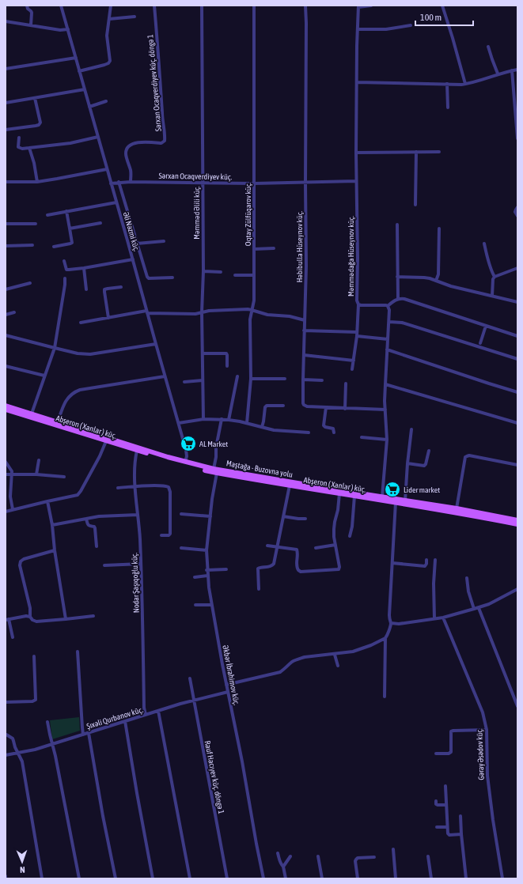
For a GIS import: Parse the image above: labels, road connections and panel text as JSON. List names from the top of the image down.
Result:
{
  "streets": {
    "main road": ["Abşeron ( Xanlar ) küç.", "Maştağa - Buzovna yolu"],
    "street": [
      "Sərxan Ocaqverdiyev küç. döngə 1",
      "Sərxan Ocaqverdiyev küç.",
      "Məmməd Əlili küç.",
      "Oqtay Zülfüqarov küç.",
      "Əli Nəzmi küç.",
      "Həbibulla Hüseynov küç.",
      "Məmmədağa Hüseynov küç.",
      "Nodar Şaşıqoğlu küç.",
      "Əkbər İbrahimov küç.",
      "Şıxəli Qurbanov küç.",
      "Gəray Əsədov küç.",
      "Rauf Hacıyev küç. döngə 1"
    ]
  },
  "crossings": [
    ["Sərxan Ocaqverdiyev küç. döngə 1", "Sərxan Ocaqverdiyev küç."],
    ["Sərxan Ocaqverdiyev küç.", "Məmməd Əlili küç."],
    ["Sərxan Ocaqverdiyev küç.", "Oqtay Zülfüqarov küç."],
    ["Sərxan Ocaqverdiyev küç.", "Əli Nəzmi küç."],
    ["Sərxan Ocaqverdiyev küç.", "Həbibulla Hüseynov küç."],
    ["Sərxan Ocaqverdiyev küç.", "Məmmədağa Hüseynov küç."],
    ["Əli Nəzmi küç.", "Abşeron ( Xanlar ) küç."],
    ["Əli Nəzmi küç.", "Maştağa - Buzovna yolu"],
    ["Abşeron ( Xanlar ) küç.", "Maştağa - Buzovna yolu"],
    ["Abşeron ( Xanlar ) küç.", "Nodar Şaşıqoğlu küç."],
    ["Abşeron ( Xanlar ) küç.", "Əkbər İbrahimov küç."],
    ["Nodar Şaşıqoğlu küç.", "Şıxəli Qurbanov küç."],
    ["Əkbər İbrahimov küç.", "Şıxəli Qurbanov küç."],
    ["Şıxəli Qurbanov küç.", "Rauf Hacıyev küç. döngə 1"]
  ],
  "places": {
    "supermarket": ["AL Market", "Lider market"]
  },
  "scale_bar": "100 m",
  "north": "bottom"
}
